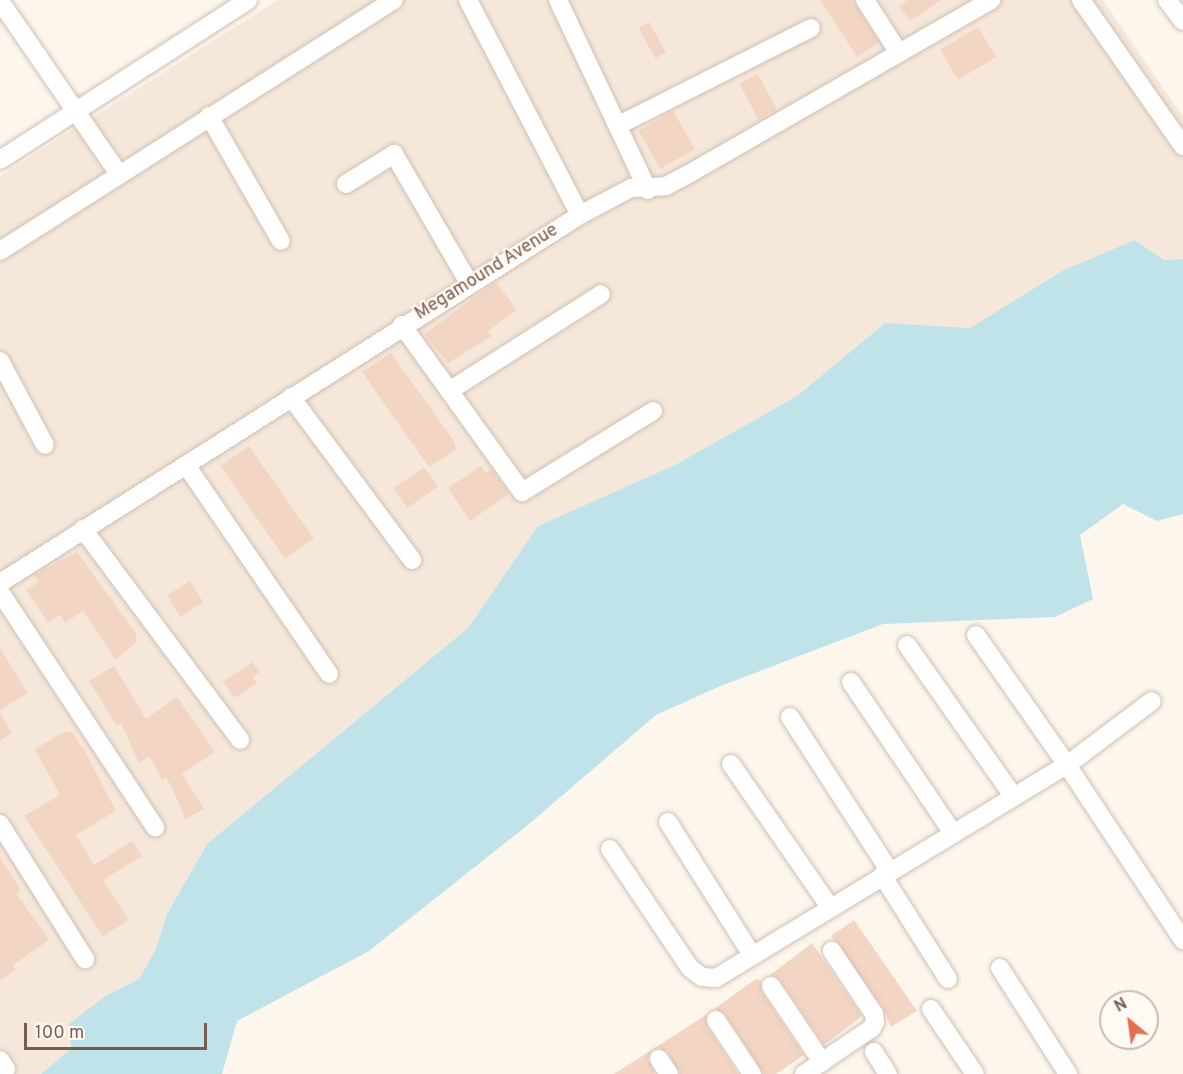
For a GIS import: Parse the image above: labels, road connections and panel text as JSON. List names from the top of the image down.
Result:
{
  "streets": {
    "street": ["Megamound Avenue"]
  },
  "scale_bar": "100 m",
  "north": "top left"
}
